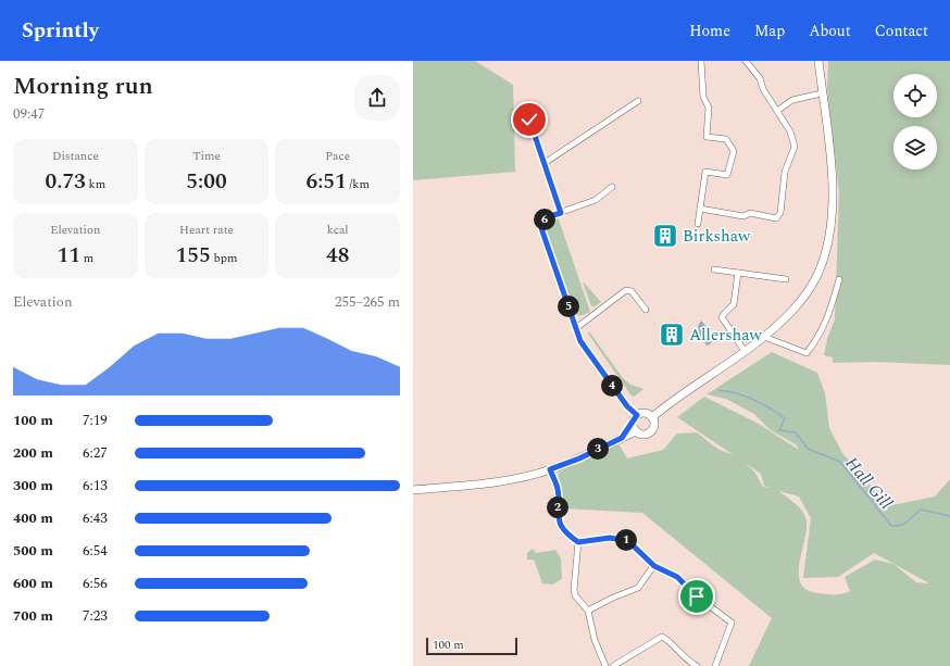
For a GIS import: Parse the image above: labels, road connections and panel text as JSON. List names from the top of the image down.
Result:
{
  "water": ["Hall Gill"],
  "places": {
    "building": ["Birkshaw", "Allershaw"]
  },
  "scale_bar": "100 m",
  "page": {
    "header": "Sprintly",
    "nav": [
      "Home",
      "Map",
      "About",
      "Contact"
    ],
    "heading": ["Morning run", "09:47"],
    "stats": [
      ["Distance", "0.73 km"],
      ["Time", "5:00"],
      ["Pace", "6:51 /km"],
      ["Elevation", "11 m"],
      ["Heart rate", "155 bpm"],
      ["kcal", "48"]
    ],
    "pins": [
      "6",
      "5",
      "4",
      "3",
      "2",
      "1"
    ],
    "chart": ["Elevation", "255–265 m"],
    "list": [
      {
        "name": "100 m",
        "note": "7:19"
      },
      {
        "name": "200 m",
        "note": "6:27"
      },
      {
        "name": "300 m",
        "note": "6:13"
      },
      {
        "name": "400 m",
        "note": "6:43"
      },
      {
        "name": "500 m",
        "note": "6:54"
      },
      {
        "name": "600 m",
        "note": "6:56"
      },
      {
        "name": "700 m",
        "note": "7:23"
      }
    ],
    "scale": "100 m"
  }
}
